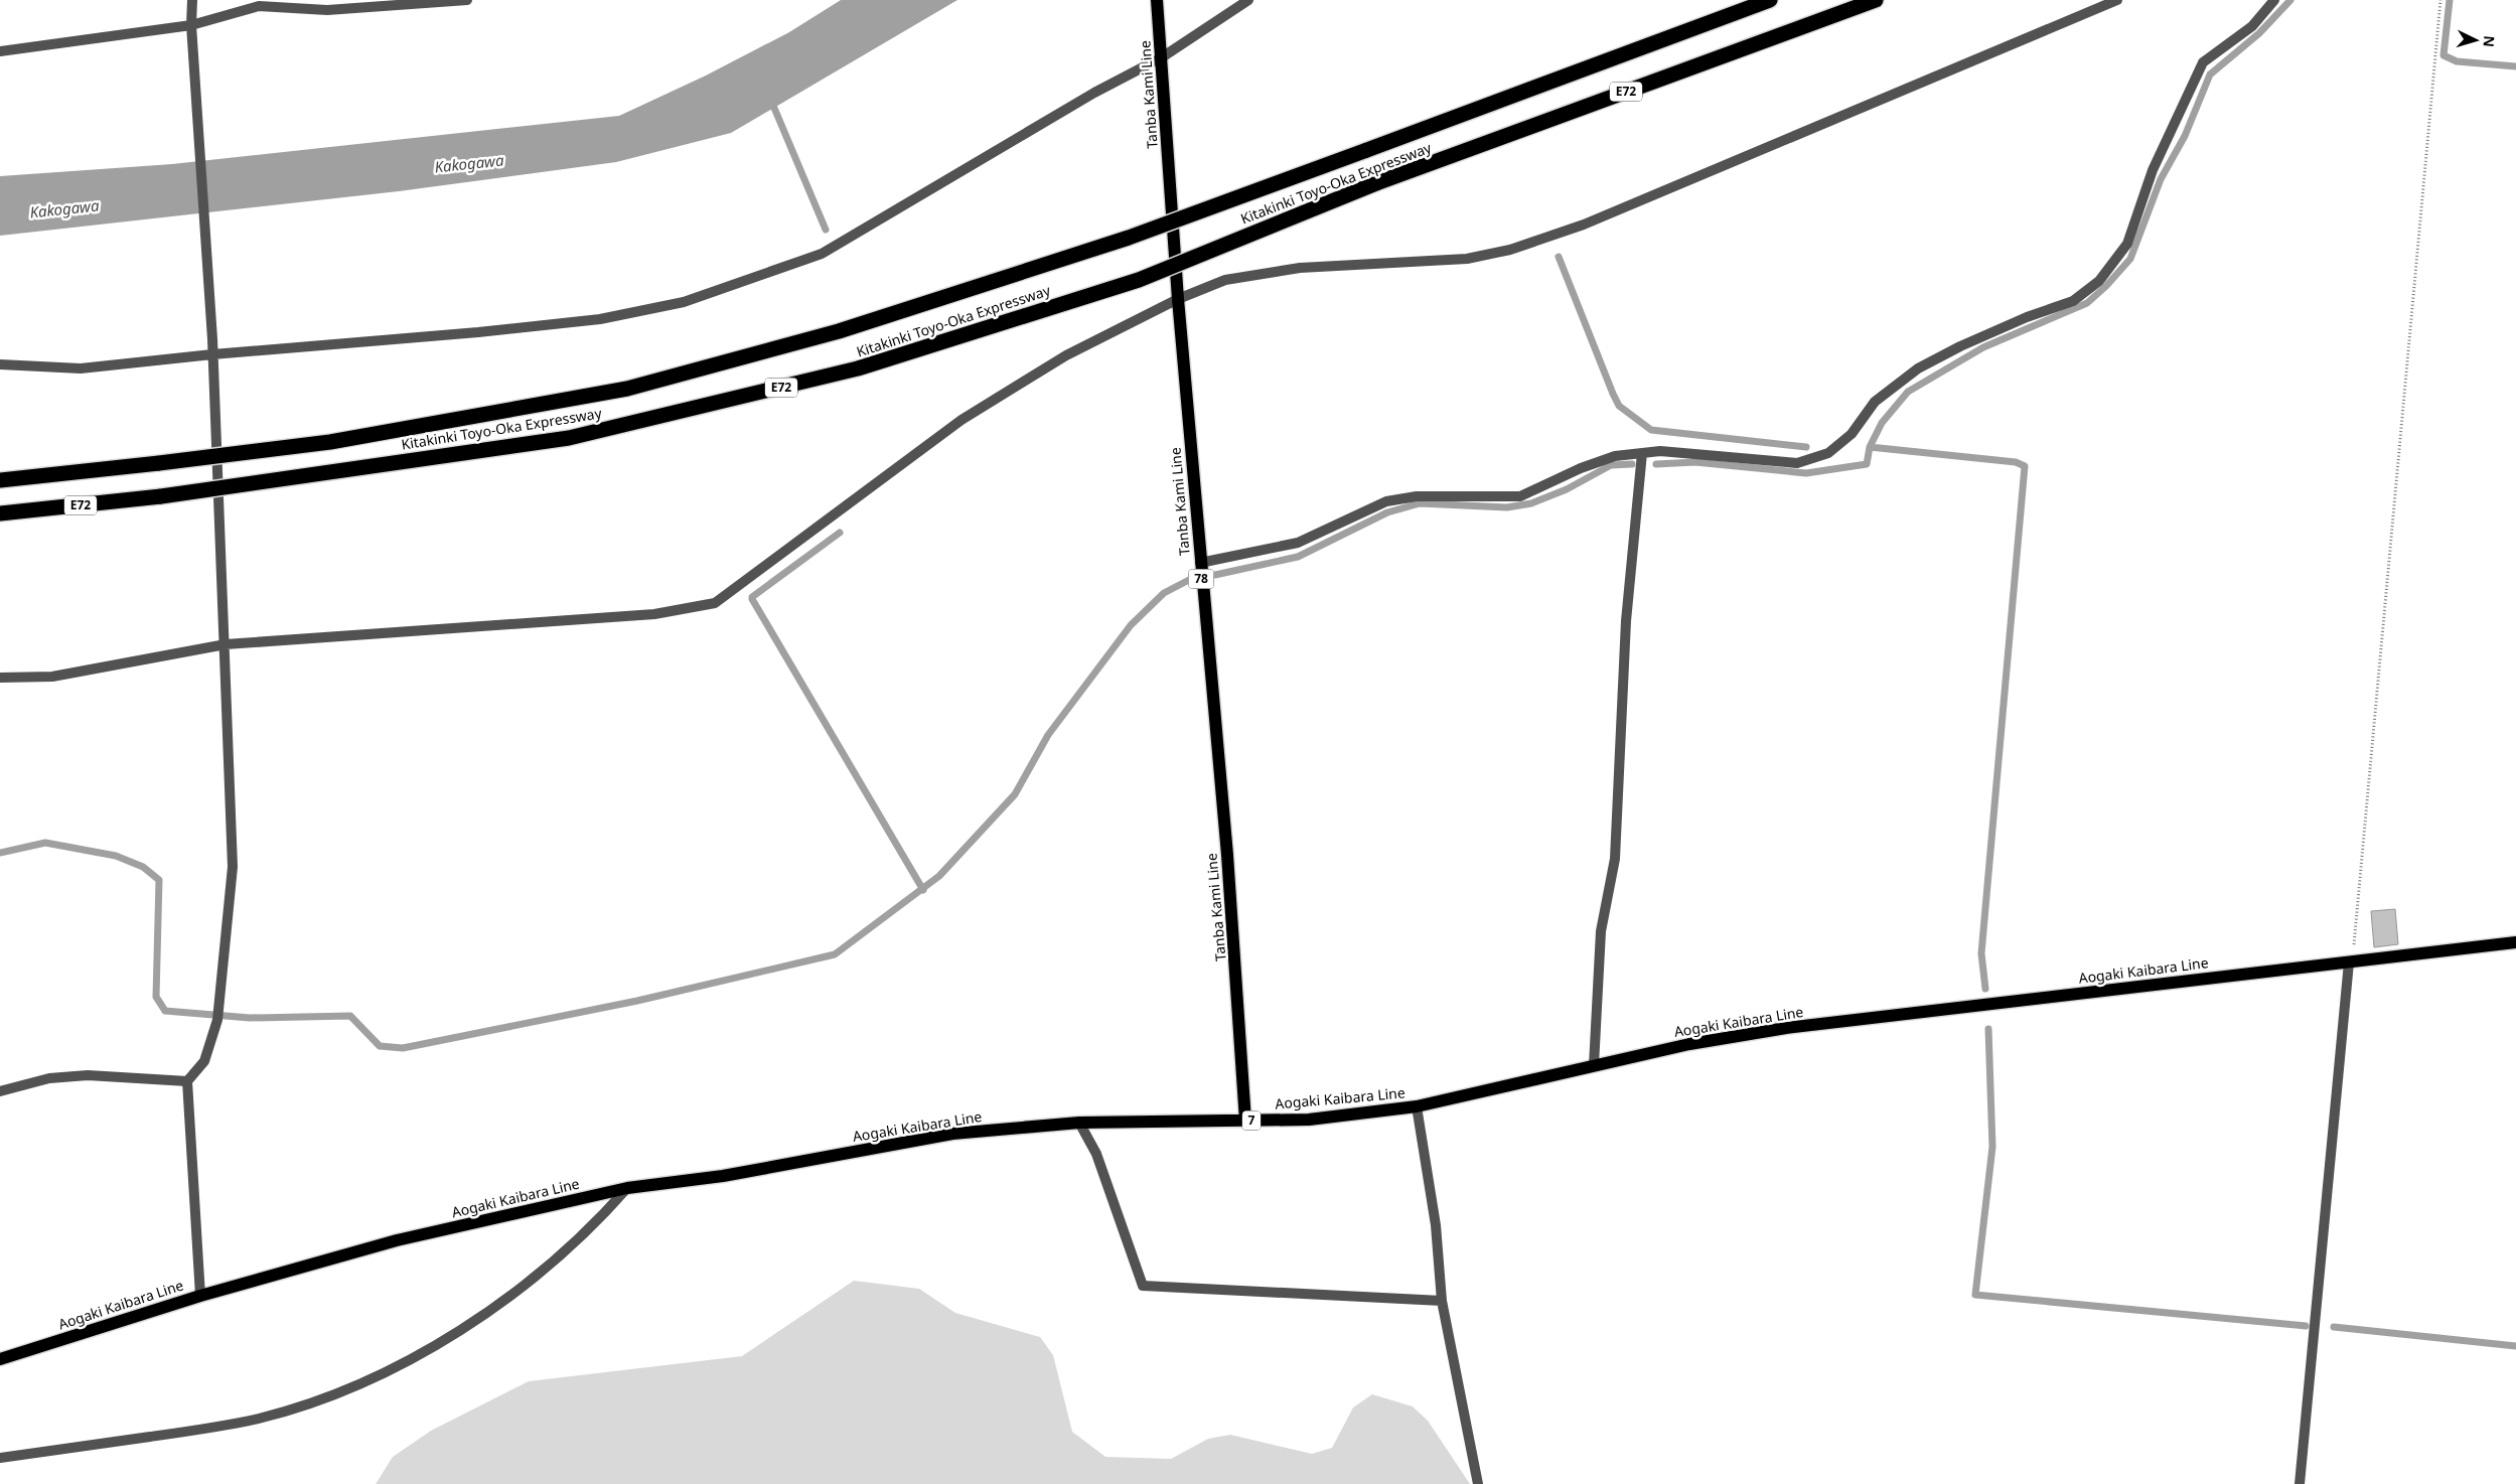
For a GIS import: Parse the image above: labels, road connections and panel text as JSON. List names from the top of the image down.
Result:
{
  "streets": {
    "highway": ["E72", "Kitakinki Toyo-Oka Expressway"],
    "main road": [
      "Tanba Kami Line",
      "78",
      "Aogaki Kaibara Line",
      "7"
    ]
  },
  "crossings": [
    ["Tanba Kami Line", "Aogaki Kaibara Line"]
  ],
  "water": ["Kakogawa"],
  "north": "right"
}
